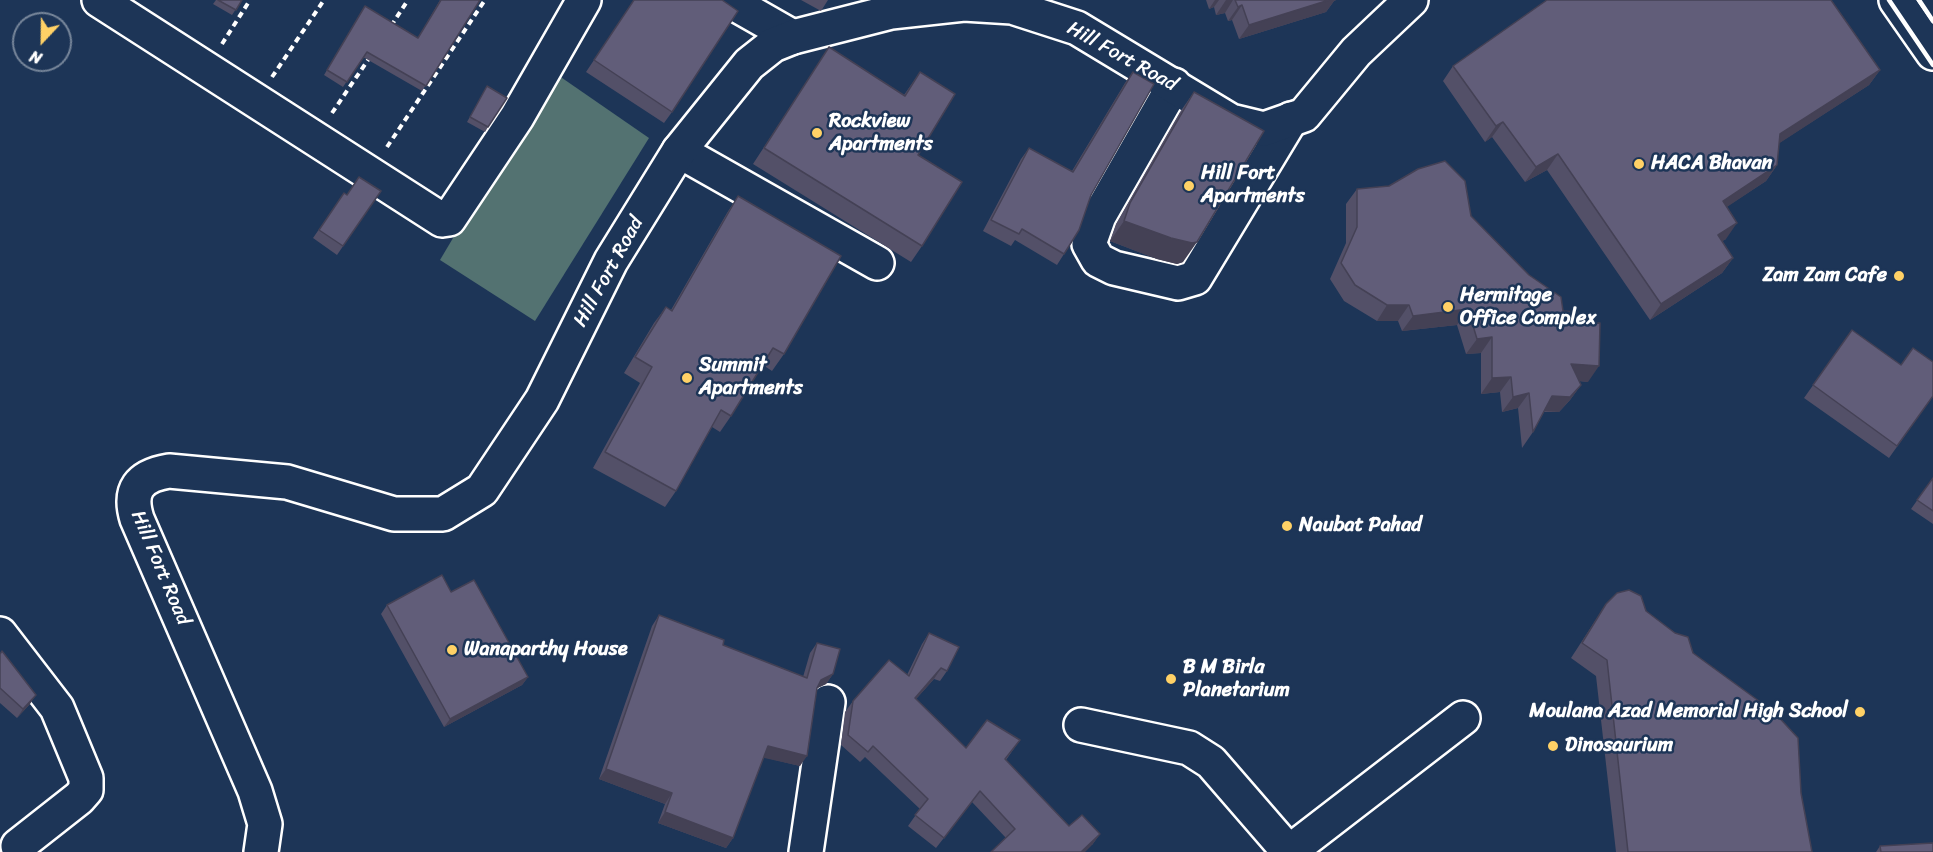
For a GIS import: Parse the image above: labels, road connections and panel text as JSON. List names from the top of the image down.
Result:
{
  "streets": {
    "main road": ["Hill Fort Road"]
  },
  "places": [
    "Rockview Apartments",
    "HACA Bhavan",
    "Hill Fort Apartments",
    "Zam Zam Cafe",
    "Hermitage Office Complex",
    "Summit Apartments",
    "Naubat Pahad",
    "Wanaparthy House",
    "B M Birla Planetarium",
    "Moulana Azad Memorial High School",
    "Dinosaurium"
  ],
  "north": "bottom"
}
